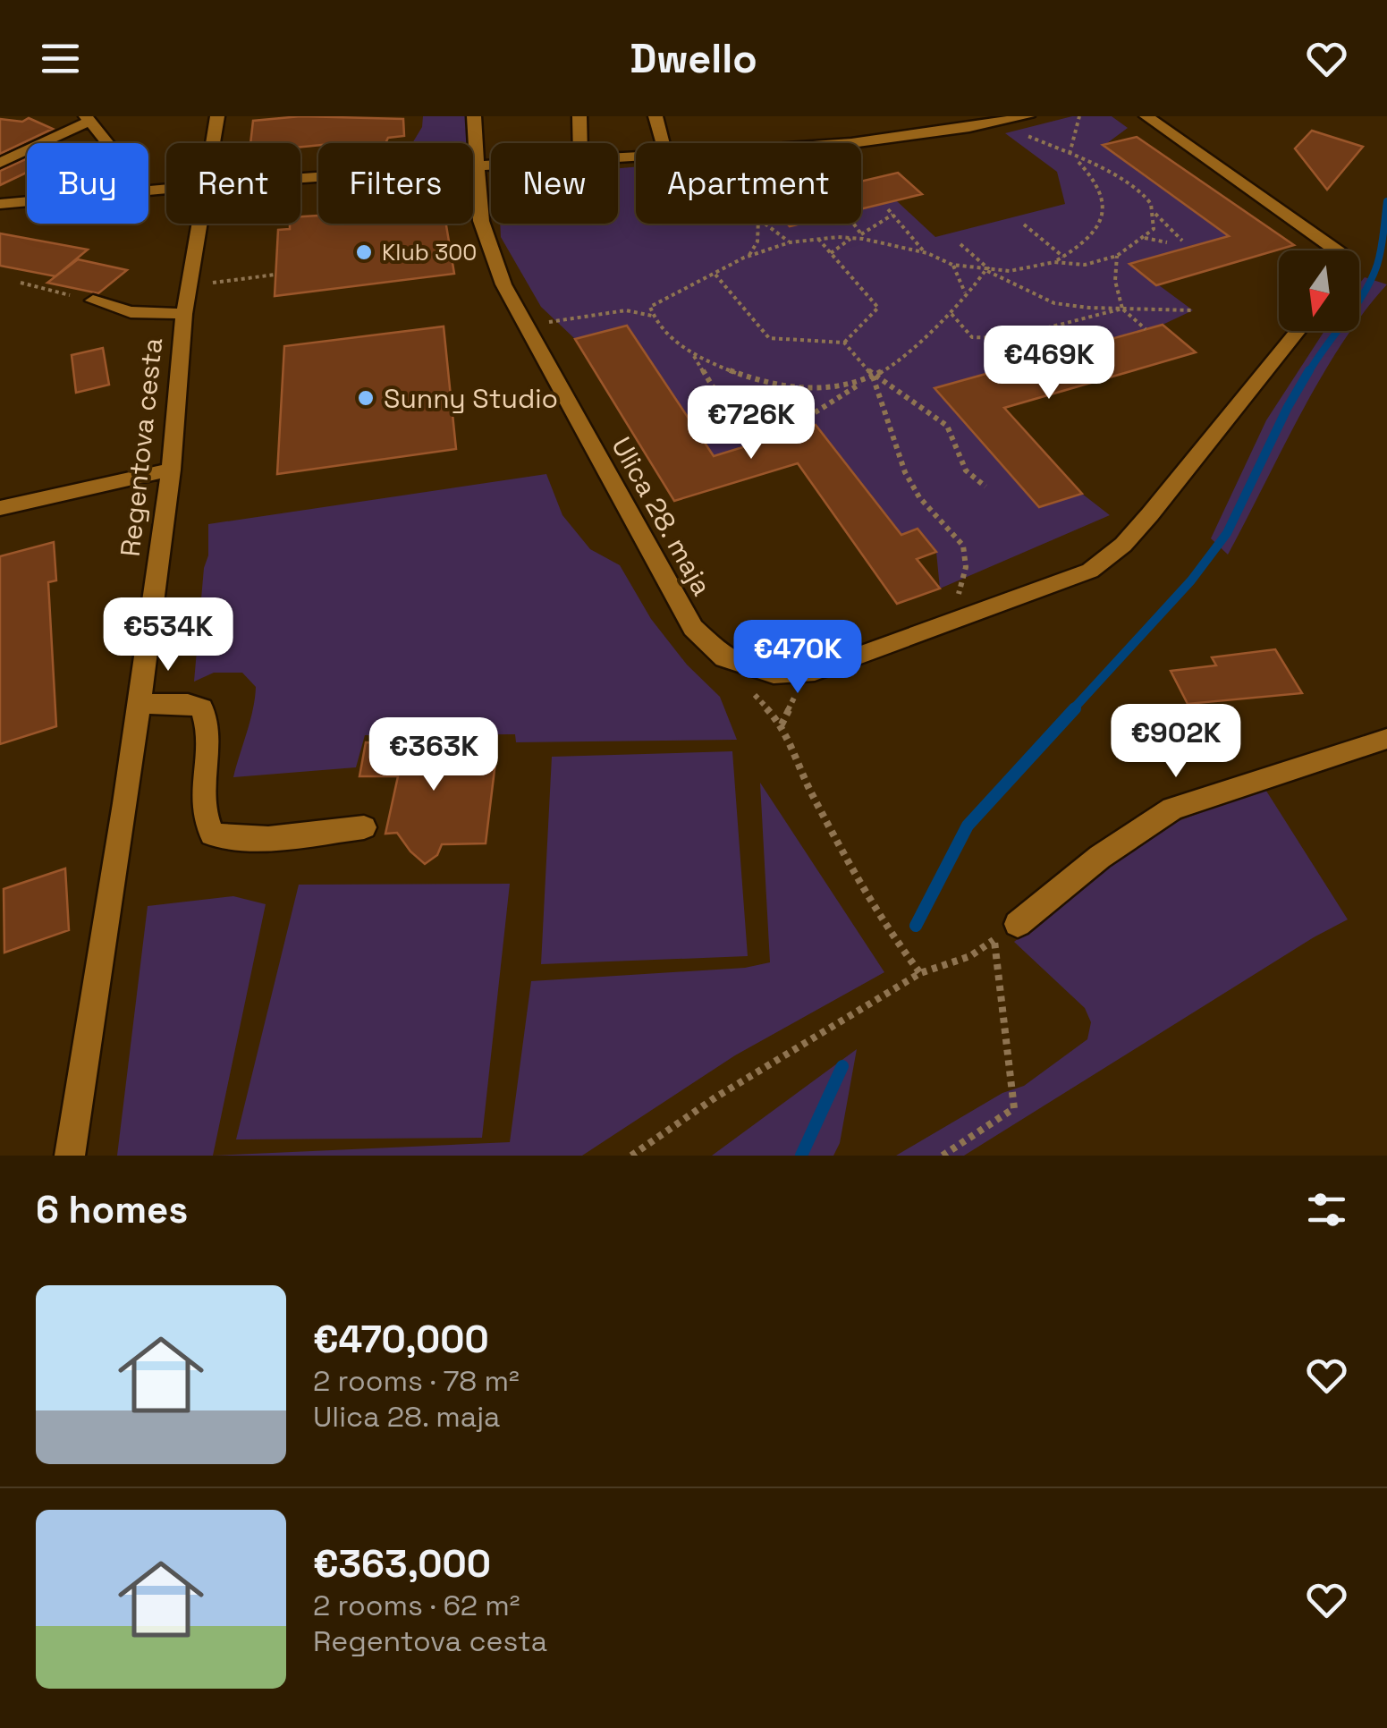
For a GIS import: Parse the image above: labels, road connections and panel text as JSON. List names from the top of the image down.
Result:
{
  "streets": {
    "street": ["Regentova cesta", "Ulica 28. maja"]
  },
  "places": ["Klub 300", "Sunny Studio"],
  "north": "bottom",
  "page": {
    "header": "Dwello",
    "chip": [
      "Buy",
      "Rent",
      "Filters",
      "New",
      "Apartment"
    ],
    "price": [
      "€469K",
      "€726K",
      "€534K",
      "€470K",
      "€902K",
      "€363K"
    ],
    "heading": "6 homes",
    "list": [
      {
        "name": "€470,000",
        "note": "2 rooms · 78 m² · Ulica 28. maja"
      },
      {
        "name": "€363,000",
        "note": "2 rooms · 62 m² · Regentova cesta"
      }
    ]
  }
}
